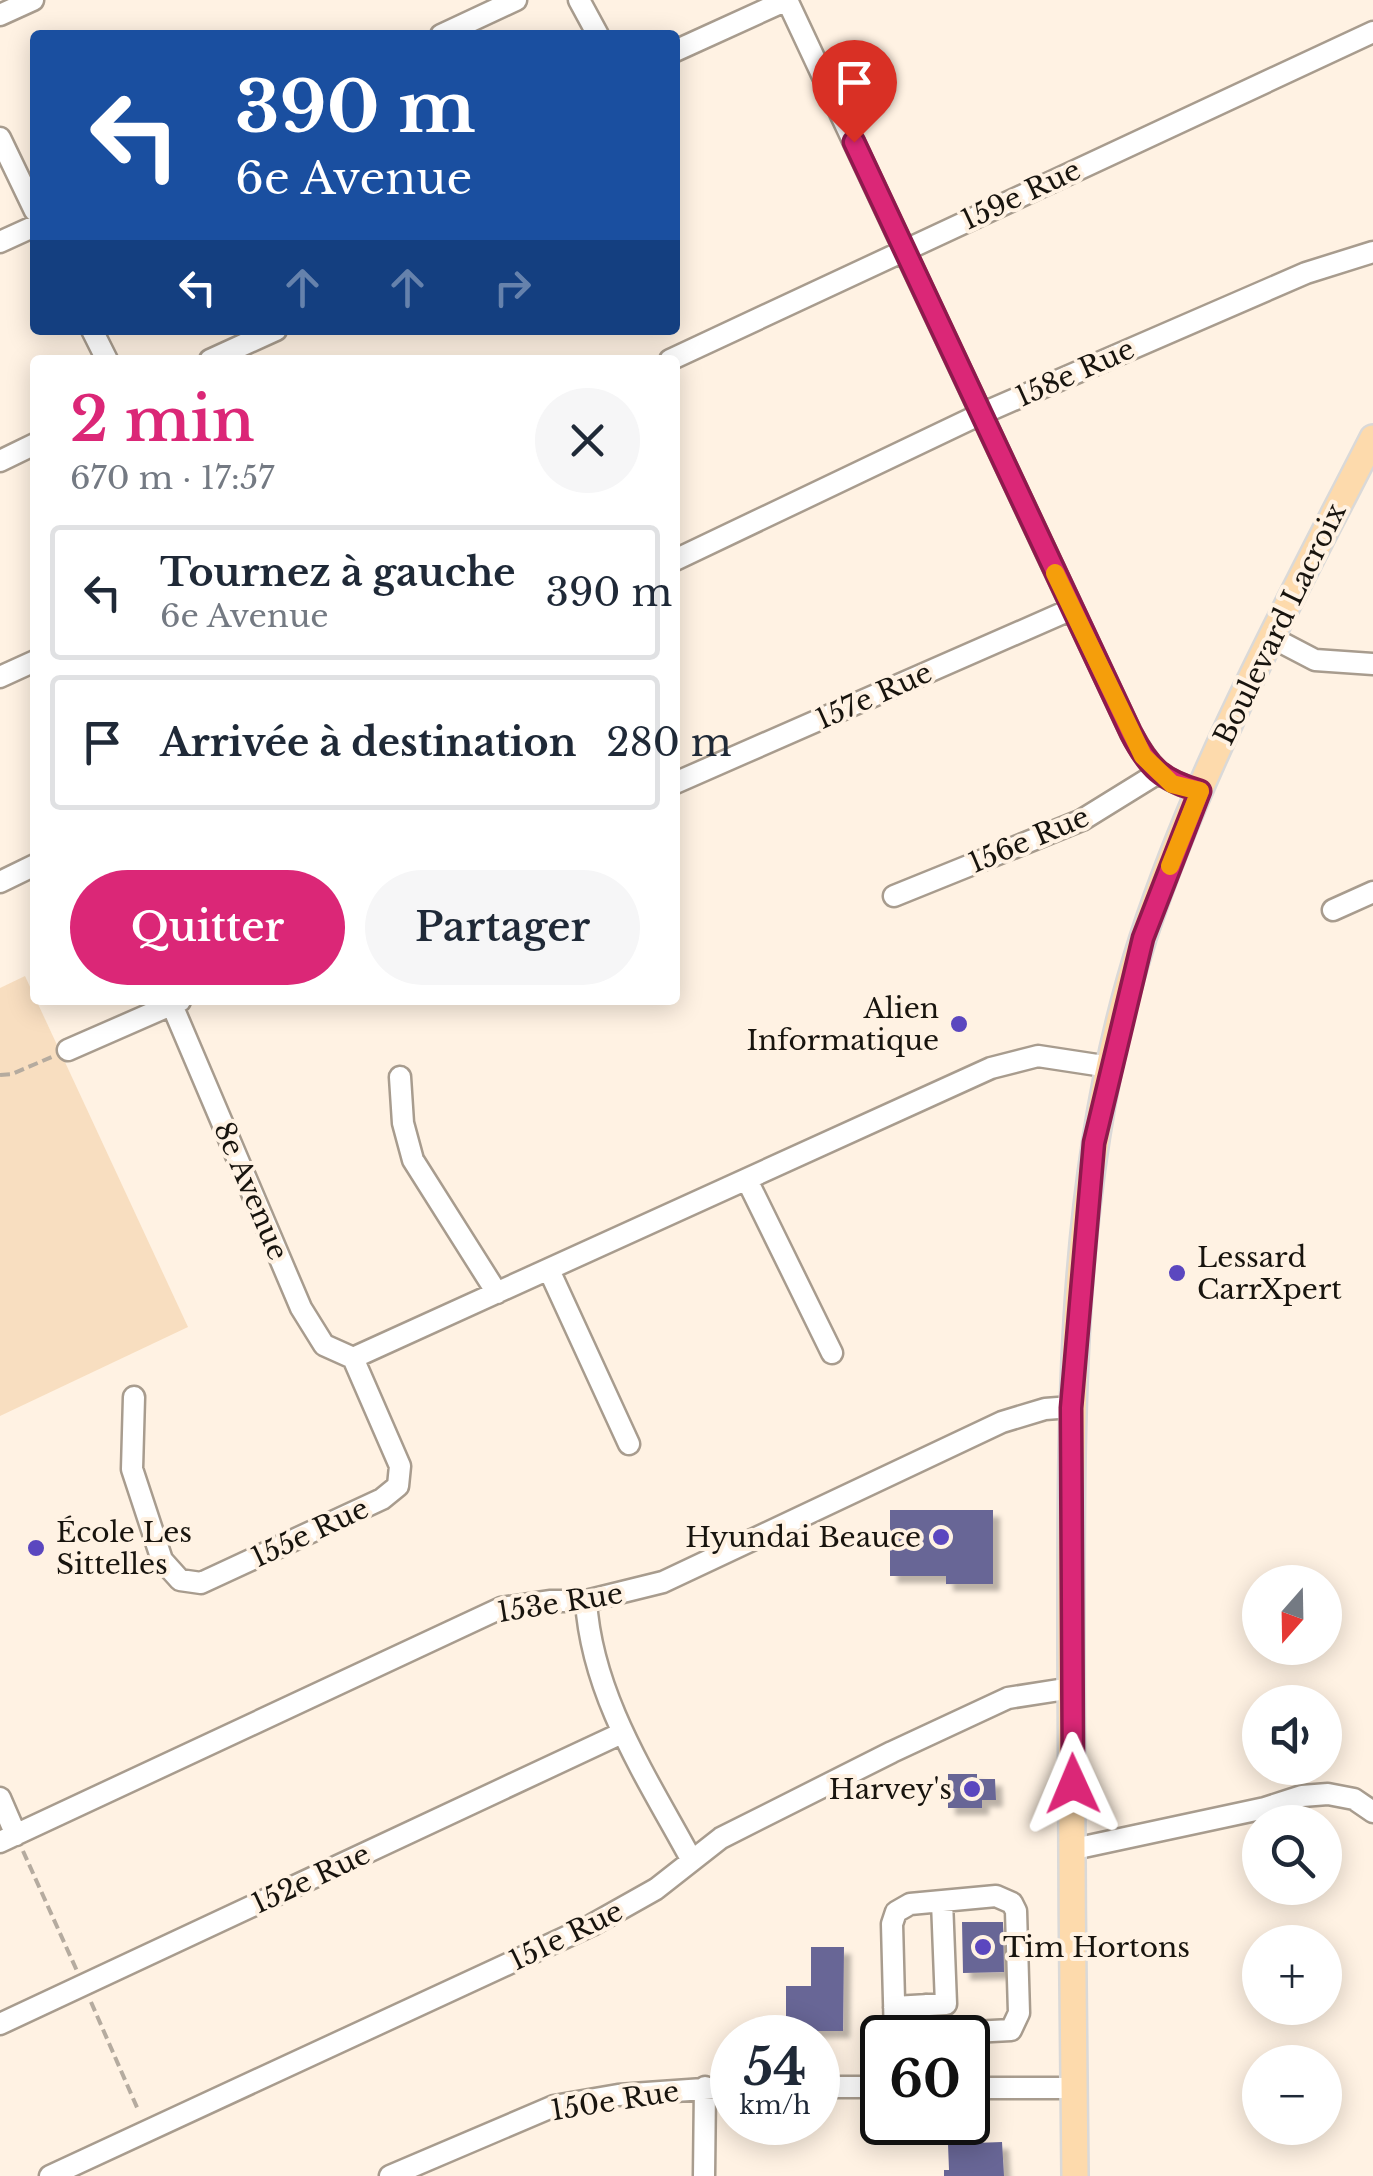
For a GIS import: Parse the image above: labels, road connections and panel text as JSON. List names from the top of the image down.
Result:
{
  "streets": {
    "main road": ["Boulevard Lacroix"],
    "street": [
      "159e Rue",
      "158e Rue",
      "157e Rue",
      "156e Rue",
      "8e Avenue",
      "155e Rue",
      "153e Rue",
      "152e Rue",
      "151e Rue",
      "150e Rue"
    ]
  },
  "crossings": [
    ["Boulevard Lacroix", "153e Rue"],
    ["Boulevard Lacroix", "151e Rue"],
    ["8e Avenue", "155e Rue"]
  ],
  "places": [
    "Alien Informatique",
    "Lessard CarrXpert",
    "Hyundai Beauce",
    "École Les Sittelles",
    "Harvey's",
    "Tim Hortons"
  ],
  "north": "bottom",
  "page": {
    "turn": ["390 m", "6e Avenue"],
    "heading": ["2 min", "670 m · 17:57"],
    "list": [
      {
        "name": "Tournez à gauche",
        "note": "6e Avenue",
        "value": "390 m"
      },
      {
        "name": "Arrivée à destination",
        "value": "280 m"
      }
    ],
    "buttons": ["Quitter", "Partager"],
    "map_buttons": ["+", "−"],
    "speed": "54 km/h",
    "limit": "60"
  }
}
